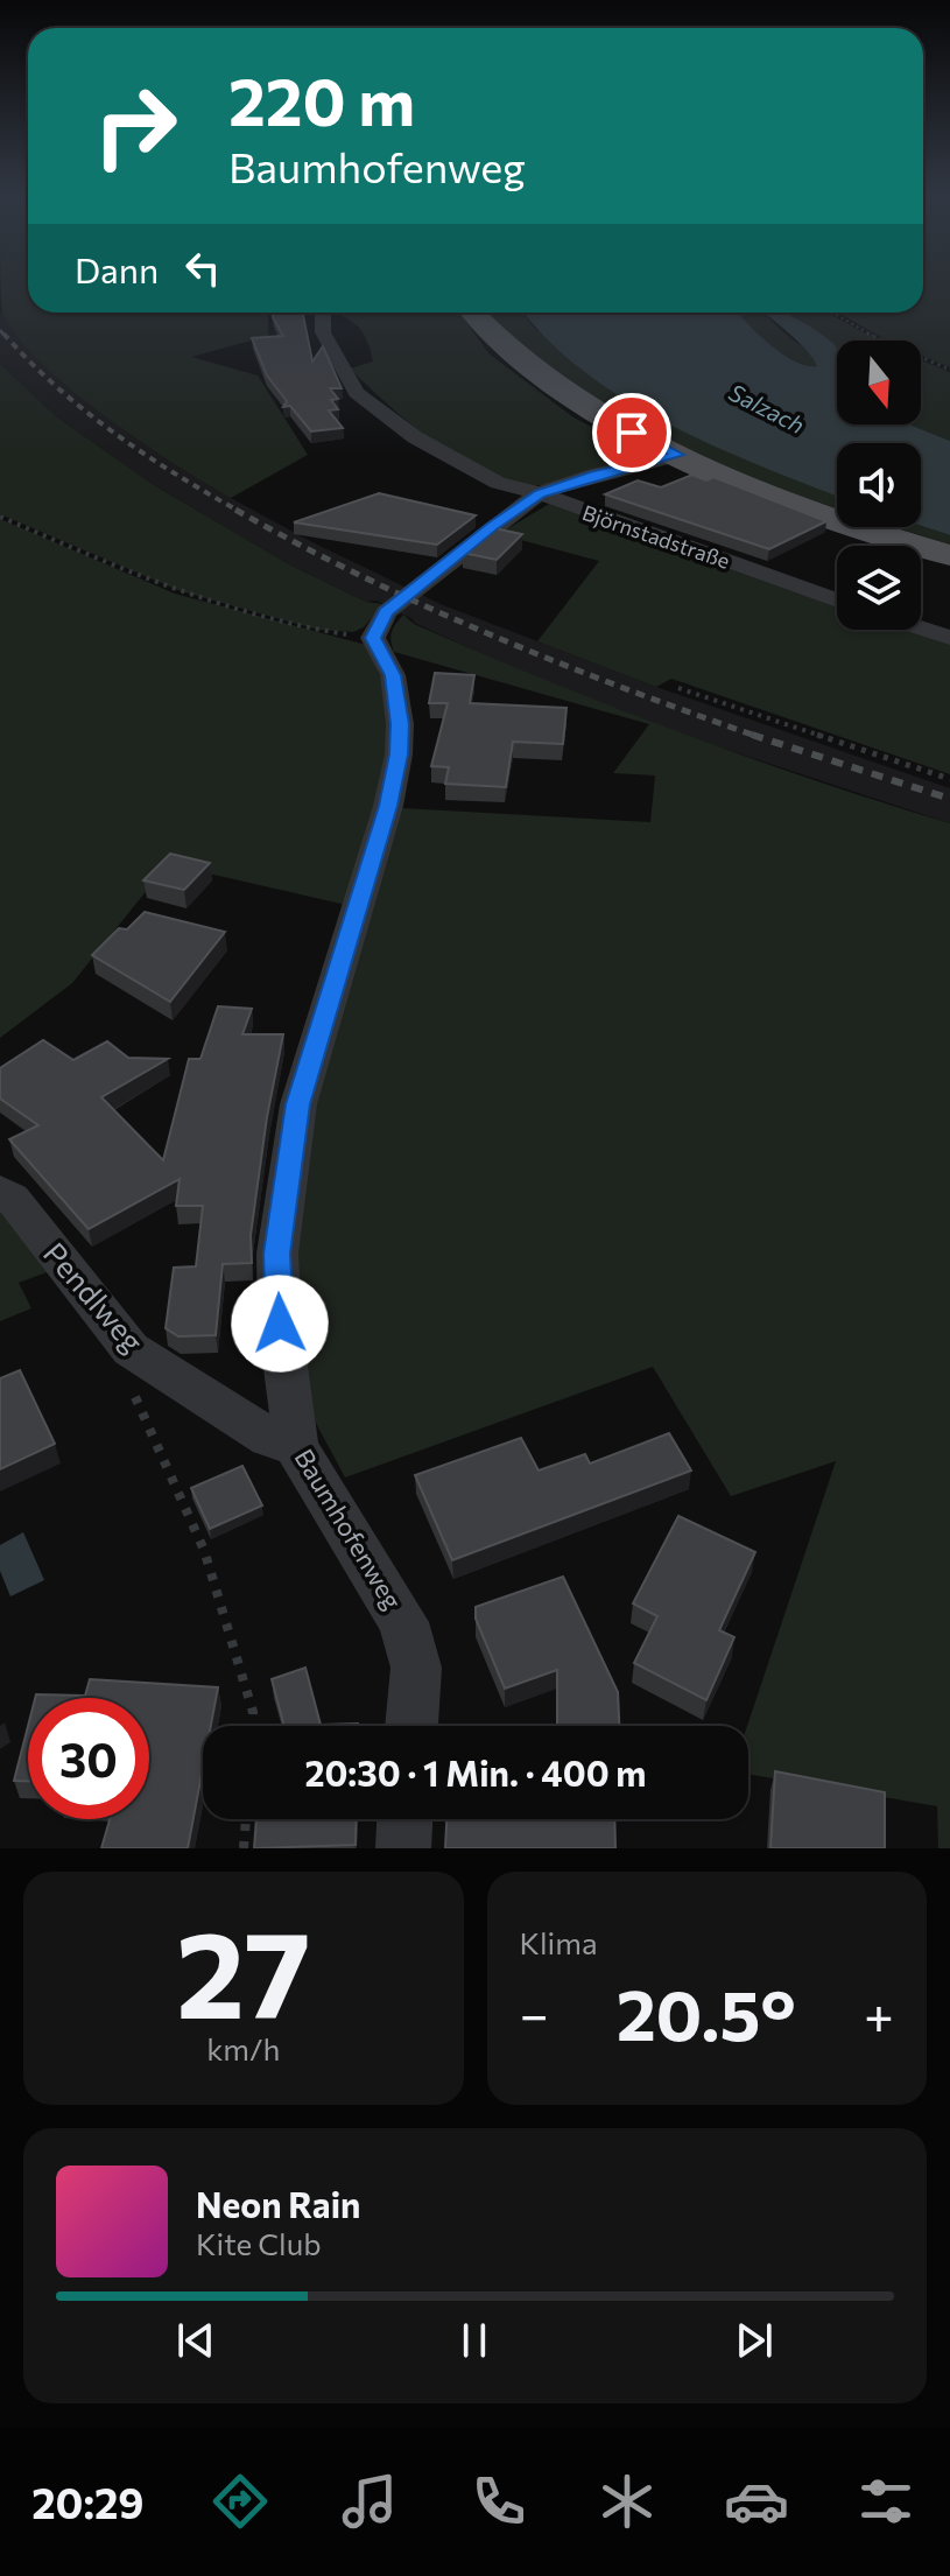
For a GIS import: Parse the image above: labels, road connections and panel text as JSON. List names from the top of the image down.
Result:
{
  "streets": {
    "street": ["Björnstadstraße", "Pendlweg", "Baumhofenweg"]
  },
  "crossings": [
    ["Pendlweg", "Baumhofenweg"]
  ],
  "water": ["Salzach"],
  "north": "bottom",
  "page": {
    "turn": ["220 m", "Baumhofenweg"],
    "then": "Dann",
    "limit": "30",
    "trip": "20:30 · 1 Min. · 400 m",
    "tile": [
      ["27", "km/h"],
      "Klima"
    ],
    "heat": ["−", "20.5°", "+"],
    "song": ["Neon Rain", "Kite Club"],
    "tabs": "20:29"
  }
}
